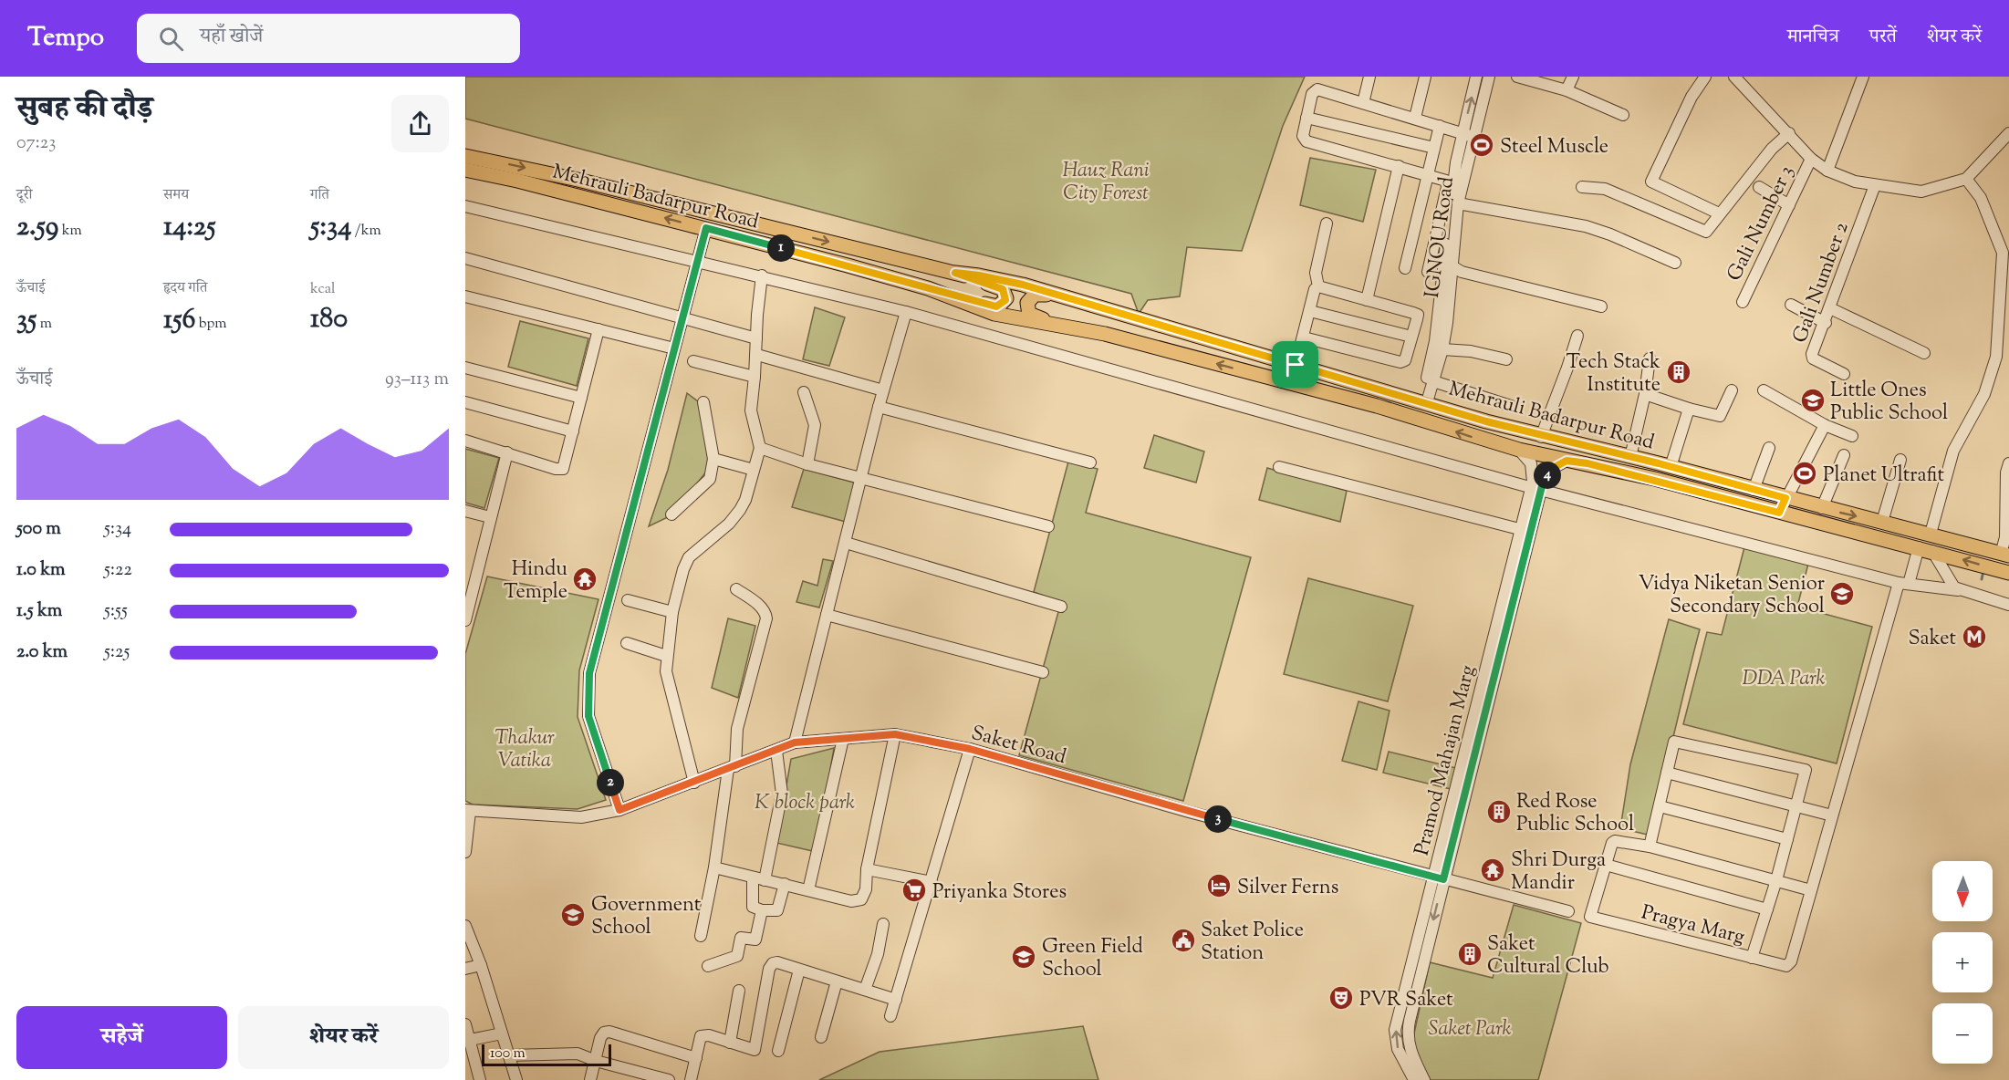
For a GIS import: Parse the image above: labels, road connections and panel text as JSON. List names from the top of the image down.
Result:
{
  "streets": {
    "main road": ["Mehrauli Badarpur Road"],
    "street": [
      "Gali Number 3",
      "IGNOU Road",
      "Gali Number 2",
      "Saket Road",
      "Pramod Mahajan Marg",
      "Pragya Marg"
    ]
  },
  "crossings": [
    ["Mehrauli Badarpur Road", "IGNOU Road"],
    ["Mehrauli Badarpur Road", "Pramod Mahajan Marg"],
    ["Saket Road", "Pramod Mahajan Marg"]
  ],
  "parks": [
    "Hauz Rani City Forest",
    "DDA Park",
    "Thakur Vatika",
    "K block park",
    "Saket Park"
  ],
  "places": {
    "sports": ["Steel Muscle", "Planet Ultrafit"],
    "building": ["Tech Stack Institute", "Red Rose Public School", "Saket Cultural Club"],
    "school or university": [
      "Little Ones Public School",
      "Vidya Niketan Senior Secondary School",
      "Government School",
      "Green Field School"
    ],
    "temple": ["Hindu Temple", "Shri Durga Mandir"],
    "metro station": ["Saket"],
    "hotel": ["Silver Ferns"],
    "supermarket": ["Priyanka Stores"],
    "public building": ["Saket Police Station"],
    "theatre": ["PVR Saket"]
  },
  "scale_bar": "100 m",
  "north": "bottom",
  "page": {
    "header": "Tempo",
    "search": "यहाँ खोजें",
    "nav": ["मानचित्र", "परतें", "शेयर करें"],
    "heading": ["सुबह की दौड़", "07:23"],
    "stats": [
      ["दूरी", "2.59 km"],
      ["समय", "14:25"],
      ["गति", "5:34 /km"],
      ["ऊँचाई", "35 m"],
      ["हृदय गति", "156 bpm"],
      ["kcal", "180"]
    ],
    "pins": [
      "1",
      "4",
      "2",
      "3"
    ],
    "chart": ["ऊँचाई", "93–113 m"],
    "list": [
      {
        "name": "500 m",
        "note": "5:34"
      },
      {
        "name": "1.0 km",
        "note": "5:22"
      },
      {
        "name": "1.5 km",
        "note": "5:55"
      },
      {
        "name": "2.0 km",
        "note": "5:25"
      }
    ],
    "map_buttons": ["+", "−"],
    "buttons": ["सहेजें", "शेयर करें"],
    "scale": "100 m"
  }
}
